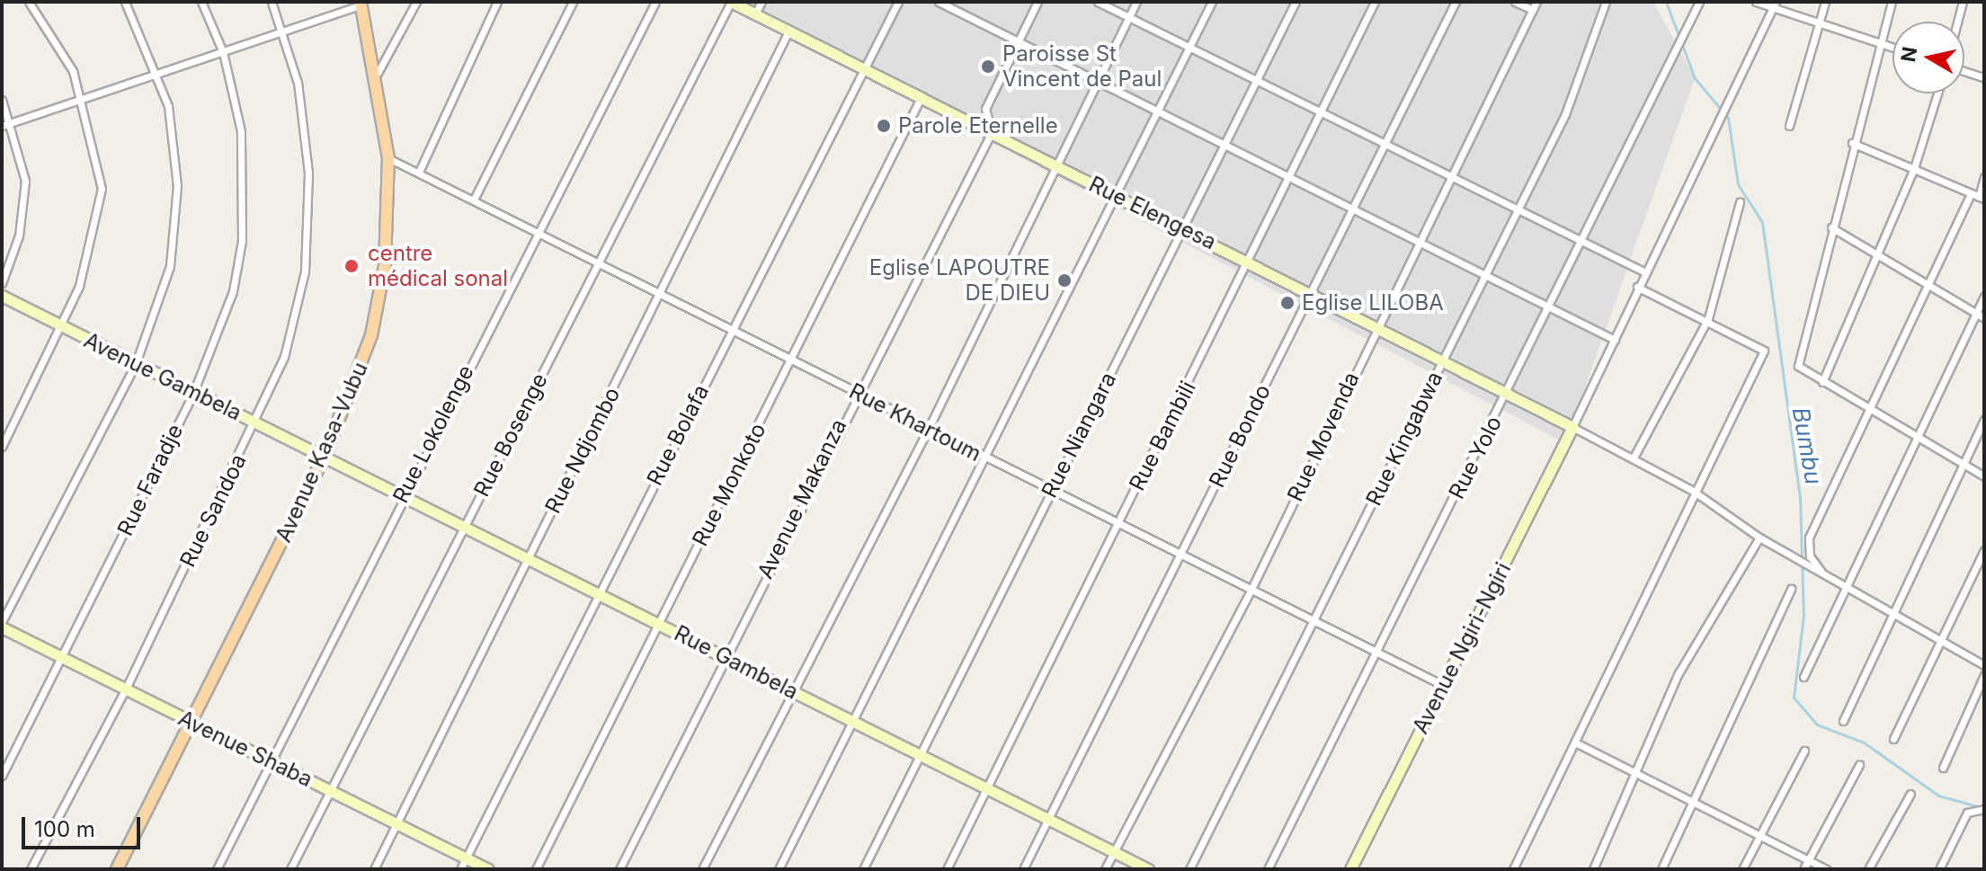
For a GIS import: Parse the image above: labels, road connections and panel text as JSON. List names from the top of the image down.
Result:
{
  "streets": {
    "main road": ["Avenue Kasa-Vubu"],
    "street": [
      "Rue Elengesa",
      "Avenue Gambela",
      "Rue Khartoum",
      "Rue Lokolenge",
      "Rue Bosenge",
      "Rue Bolafa",
      "Rue Niangara",
      "Rue Bambili",
      "Rue Bondo",
      "Rue Movenda",
      "Rue Kingabwa",
      "Rue Ndjombo",
      "Rue Yolo",
      "Rue Faradje",
      "Rue Monkoto",
      "Avenue Makanza",
      "Rue Sandoa",
      "Avenue Ngiri-Ngiri",
      "Rue Gambela",
      "Avenue Shaba"
    ]
  },
  "crossings": [
    ["Rue Elengesa", "Rue Bosenge"],
    ["Rue Elengesa", "Rue Bolafa"],
    ["Rue Elengesa", "Rue Niangara"],
    ["Rue Elengesa", "Rue Bambili"],
    ["Rue Elengesa", "Rue Bondo"],
    ["Rue Elengesa", "Rue Movenda"],
    ["Rue Elengesa", "Rue Kingabwa"],
    ["Rue Elengesa", "Rue Ndjombo"],
    ["Rue Elengesa", "Rue Yolo"],
    ["Rue Elengesa", "Rue Monkoto"],
    ["Rue Elengesa", "Avenue Makanza"],
    ["Rue Elengesa", "Avenue Ngiri-Ngiri"],
    ["Avenue Gambela", "Avenue Kasa-Vubu"],
    ["Avenue Gambela", "Rue Faradje"],
    ["Avenue Gambela", "Rue Sandoa"],
    ["Avenue Gambela", "Rue Gambela"],
    ["Rue Khartoum", "Rue Lokolenge"],
    ["Rue Khartoum", "Rue Bosenge"],
    ["Rue Khartoum", "Rue Bolafa"],
    ["Rue Khartoum", "Rue Niangara"],
    ["Rue Khartoum", "Rue Bambili"],
    ["Rue Khartoum", "Rue Bondo"],
    ["Rue Khartoum", "Rue Movenda"],
    ["Rue Khartoum", "Rue Kingabwa"],
    ["Rue Khartoum", "Rue Ndjombo"],
    ["Rue Khartoum", "Avenue Kasa-Vubu"],
    ["Rue Khartoum", "Rue Yolo"],
    ["Rue Khartoum", "Rue Monkoto"],
    ["Rue Khartoum", "Avenue Makanza"],
    ["Rue Khartoum", "Avenue Ngiri-Ngiri"],
    ["Rue Lokolenge", "Rue Gambela"],
    ["Rue Lokolenge", "Avenue Shaba"],
    ["Rue Bosenge", "Rue Gambela"],
    ["Rue Bosenge", "Avenue Shaba"],
    ["Rue Bolafa", "Rue Gambela"],
    ["Rue Bolafa", "Avenue Shaba"],
    ["Rue Niangara", "Rue Gambela"],
    ["Rue Bambili", "Rue Gambela"],
    ["Rue Bondo", "Rue Gambela"],
    ["Rue Movenda", "Rue Gambela"],
    ["Rue Ndjombo", "Rue Gambela"],
    ["Rue Ndjombo", "Avenue Shaba"],
    ["Avenue Kasa-Vubu", "Rue Gambela"],
    ["Avenue Kasa-Vubu", "Avenue Shaba"],
    ["Rue Faradje", "Avenue Shaba"],
    ["Rue Monkoto", "Rue Gambela"],
    ["Avenue Makanza", "Rue Gambela"],
    ["Rue Sandoa", "Avenue Shaba"]
  ],
  "water": ["Bumbu"],
  "places": [
    "Paroisse St Vincent de Paul",
    "Parole Eternelle",
    "centre médical sonal",
    "Eglise LAPOUTRE DE DIEU",
    "Eglise LILOBA"
  ],
  "scale_bar": "100 m",
  "north": "left"
}
